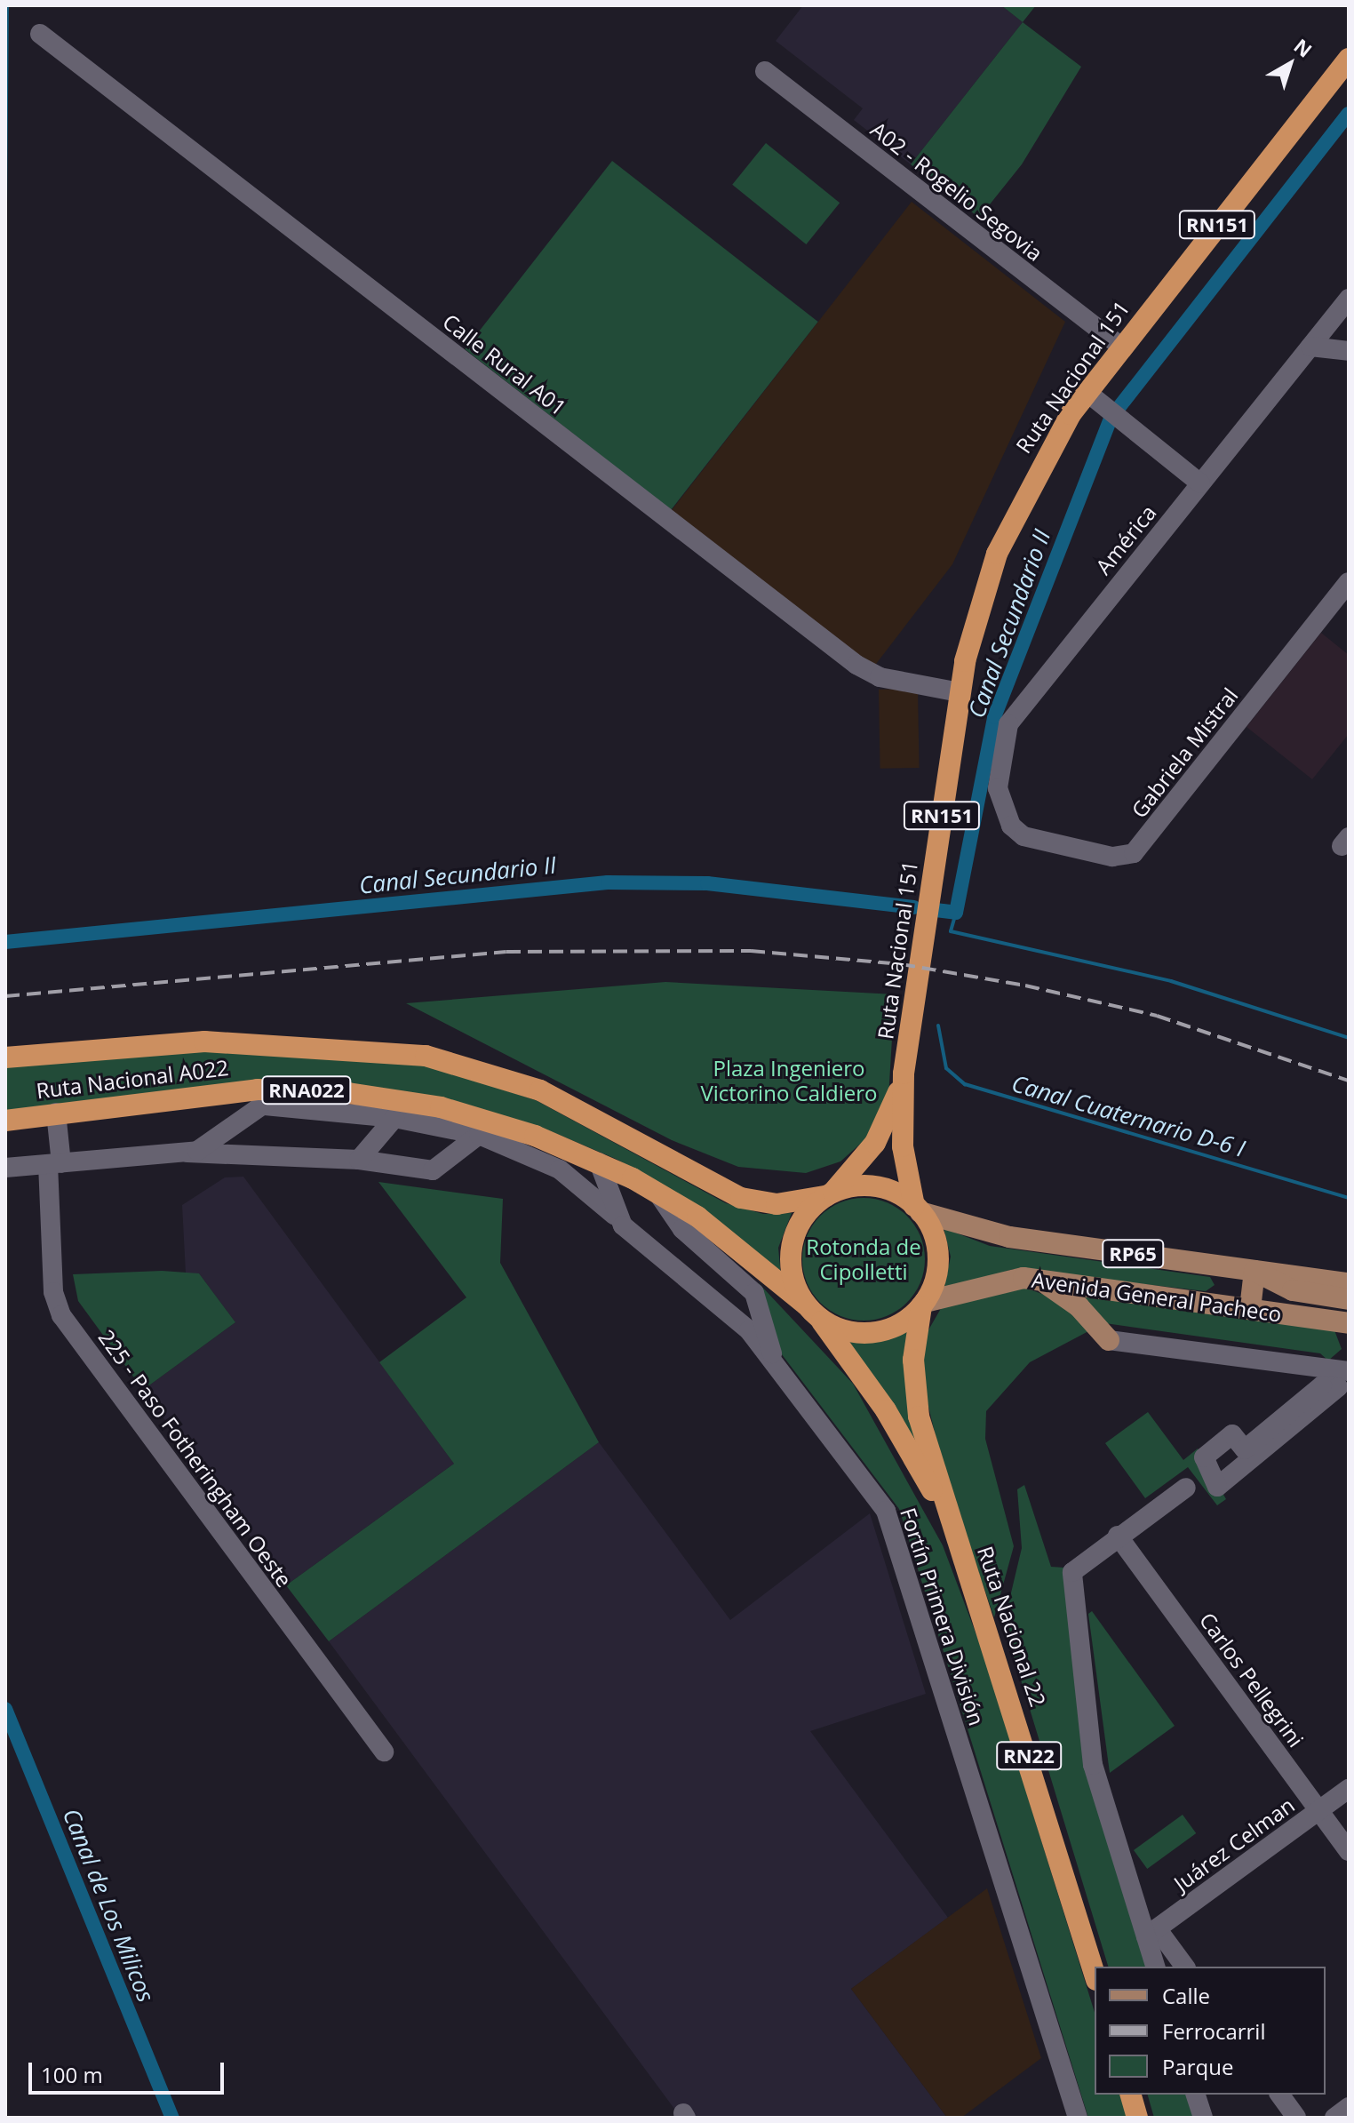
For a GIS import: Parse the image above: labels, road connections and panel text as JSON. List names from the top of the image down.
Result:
{
  "streets": {
    "highway": [
      "RN151",
      "Ruta Nacional 151",
      "Ruta Nacional A022",
      "RNA022",
      "Ruta Nacional 22",
      "RN22"
    ],
    "main road": ["RP65", "Avenida General Pacheco"],
    "street": [
      "A02 - Rogelio Segovia",
      "Calle Rural A01",
      "América",
      "Gabriela Mistral",
      "225 - Paso Fotheringham Oeste",
      "Fortín Primera División",
      "Carlos Pellegrini",
      "Juárez Celman"
    ]
  },
  "crossings": [
    ["A02 - Rogelio Segovia", "Ruta Nacional 151"],
    ["Calle Rural A01", "Ruta Nacional 151"],
    ["Ruta Nacional 151", "Ruta Nacional A022"],
    ["Ruta Nacional 151", "Avenida General Pacheco"],
    ["Ruta Nacional 151", "Ruta Nacional 22"],
    ["Ruta Nacional 151", "RN22"],
    ["América", "Gabriela Mistral"],
    ["Ruta Nacional A022", "Avenida General Pacheco"],
    ["Ruta Nacional A022", "225 - Paso Fotheringham Oeste"],
    ["Ruta Nacional A022", "Ruta Nacional 22"],
    ["Ruta Nacional A022", "RN22"],
    ["Avenida General Pacheco", "Ruta Nacional 22"],
    ["Avenida General Pacheco", "RN22"],
    ["Ruta Nacional 22", "RN22"],
    ["Carlos Pellegrini", "Juárez Celman"]
  ],
  "water": ["Canal Secundario II", "Canal Cuaternario D-6 I", "Canal de Los Milicos"],
  "parks": ["Plaza Ingeniero Victorino Caldiero", "Rotonda de Cipolletti"],
  "legend": ["Calle", "Ferrocarril", "Parque"],
  "scale_bar": "100 m",
  "north": "top right"
}
